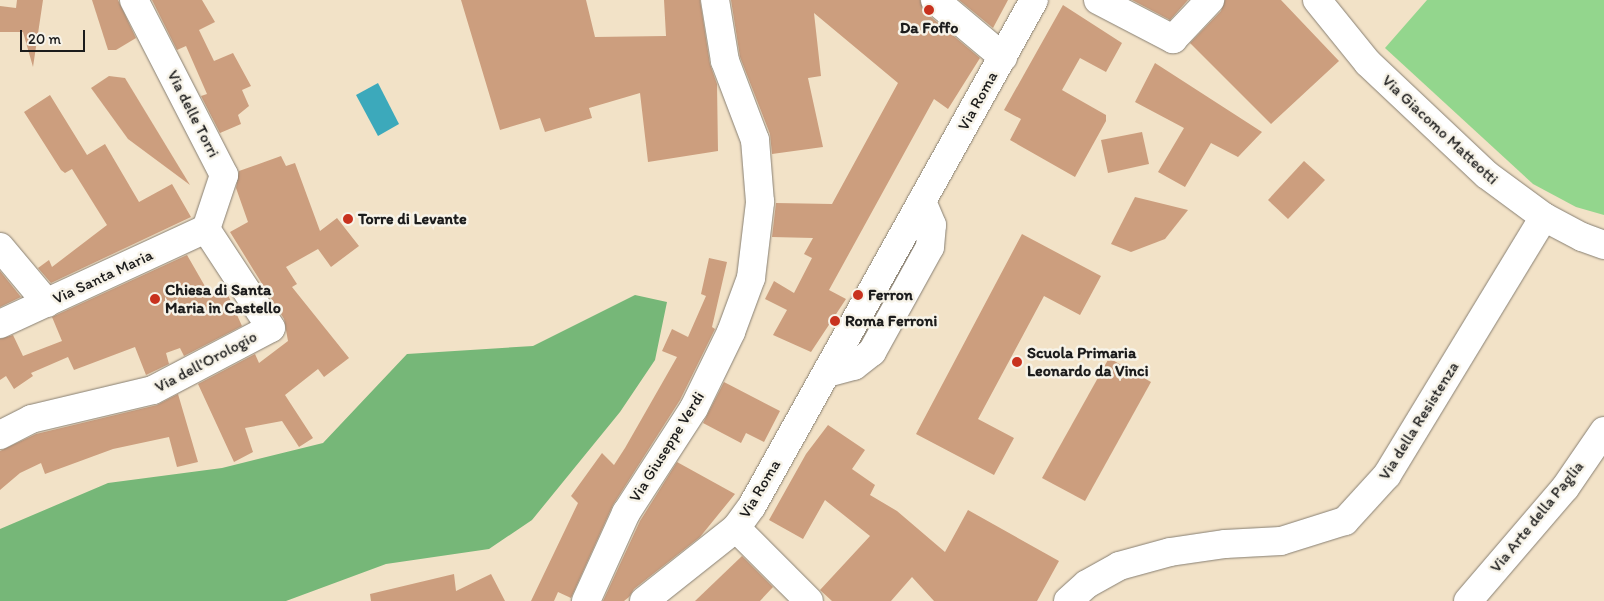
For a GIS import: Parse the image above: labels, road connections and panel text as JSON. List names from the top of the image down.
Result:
{
  "streets": {
    "street": [
      "Via Roma",
      "Via delle Torri",
      "Via Giacomo Matteotti",
      "Via Santa Maria",
      "Via dell'Orologio",
      "Via della Resistenza",
      "Via Giuseppe Verdi",
      "Via Arte della Paglia"
    ]
  },
  "crossings": [
    ["Via delle Torri", "Via Santa Maria"],
    ["Via delle Torri", "Via dell'Orologio"],
    ["Via Giacomo Matteotti", "Via della Resistenza"],
    ["Via Santa Maria", "Via dell'Orologio"]
  ],
  "places": [
    "Da Foffo",
    "Torre di Levante",
    "Ferron",
    "Chiesa di Santa Maria in Castello",
    "Roma Ferroni",
    "Scuola Primaria Leonardo da Vinci"
  ],
  "scale_bar": "20 m"
}
